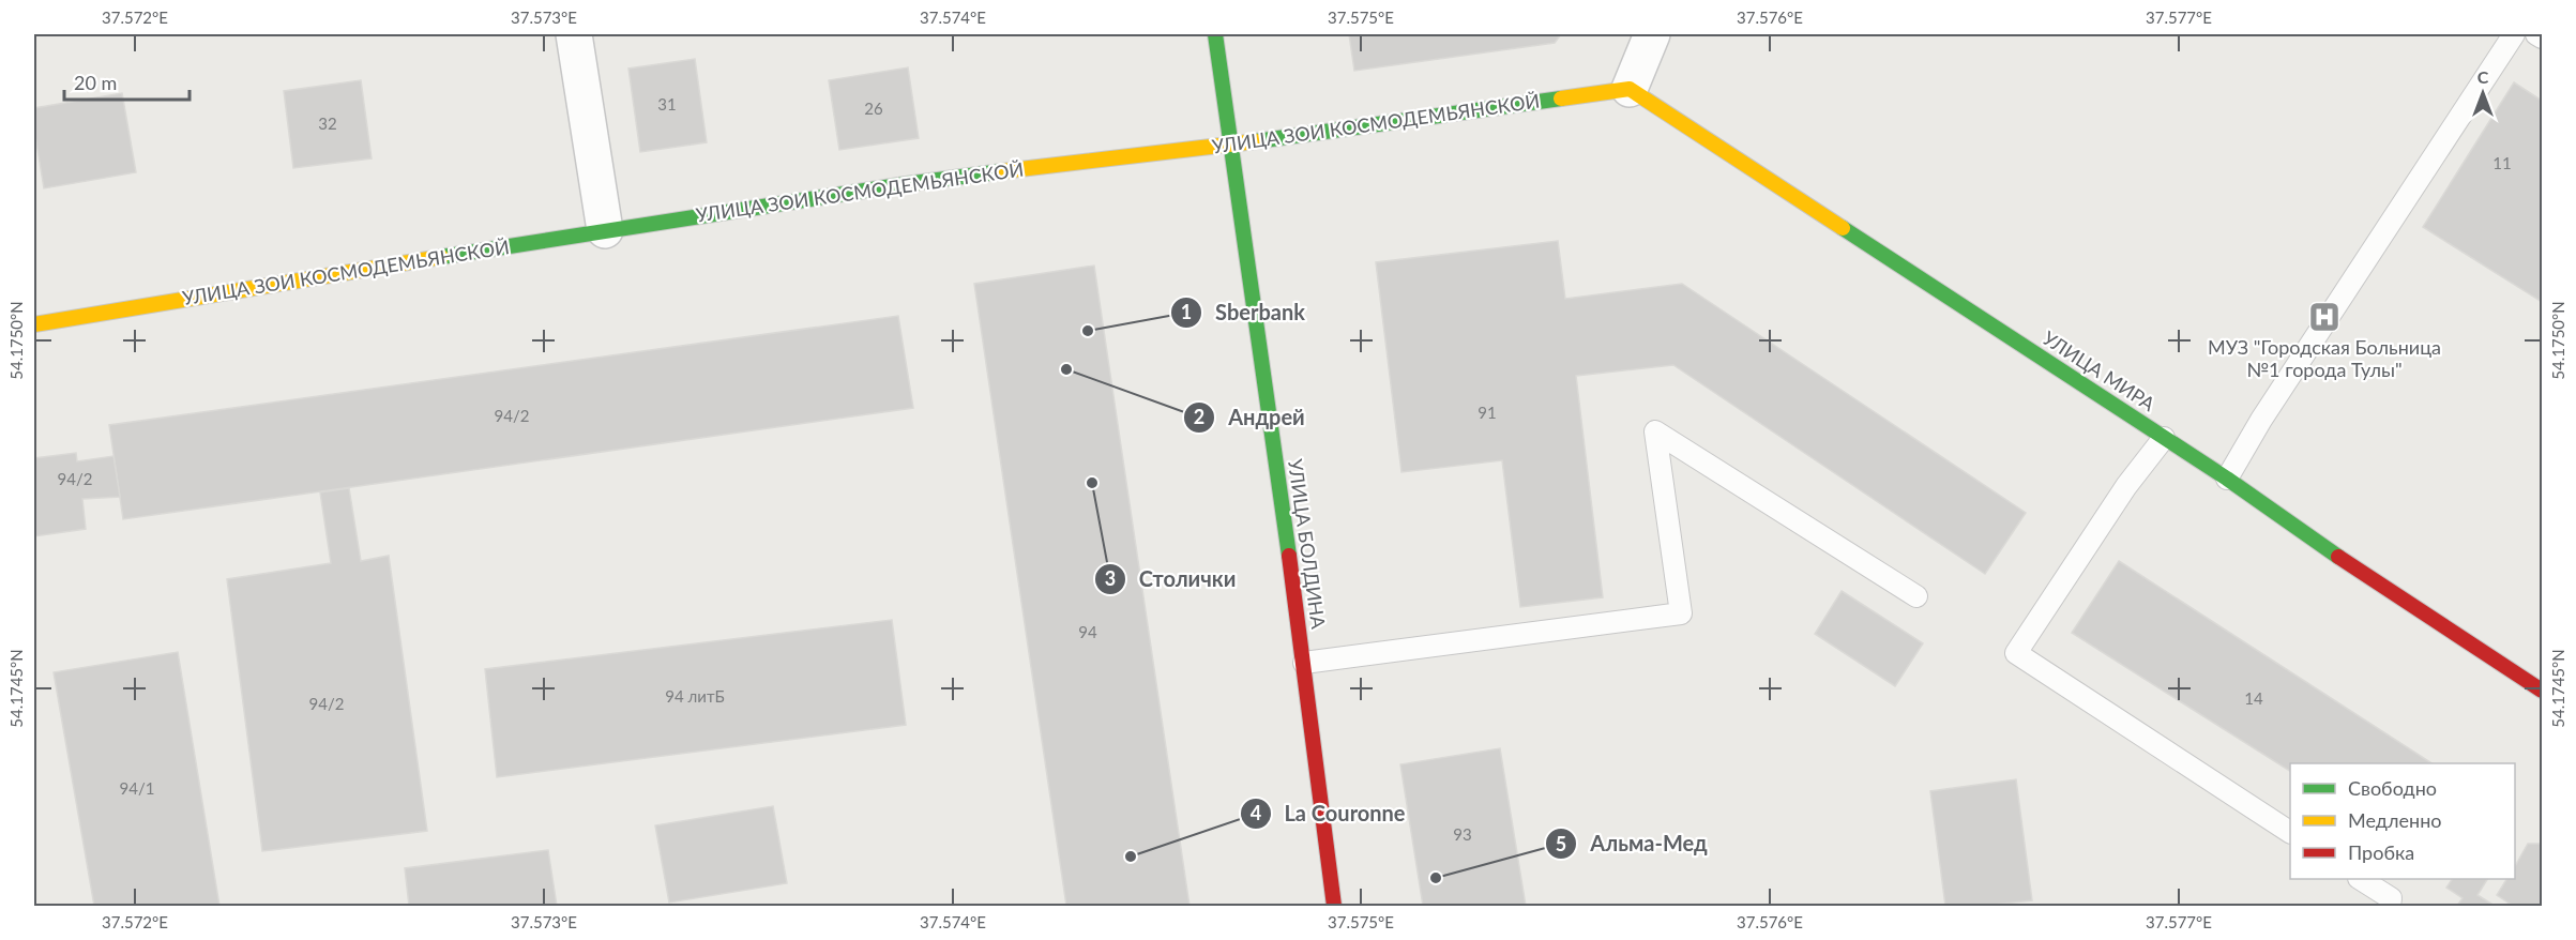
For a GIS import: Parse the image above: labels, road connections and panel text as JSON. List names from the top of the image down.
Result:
{
  "streets": {
    "street": ["УЛИЦА ЗОИ КОСМОДЕМЬЯНСКОЙ", "УЛИЦА МИРА", "УЛИЦА БОЛДИНА"]
  },
  "crossings": [
    ["УЛИЦА ЗОИ КОСМОДЕМЬЯНСКОЙ", "УЛИЦА МИРА"],
    ["УЛИЦА ЗОИ КОСМОДЕМЬЯНСКОЙ", "УЛИЦА БОЛДИНА"]
  ],
  "places": {
    "hospital": ["МУЗ \"Городская Больница №1 города Тулы\""],
    "other": [
      "Sberbank",
      "Андрей",
      "Столички",
      "La Couronne",
      "Альма-Мед"
    ]
  },
  "house_numbers": [
    "31",
    "26",
    "32",
    "11",
    "91",
    "94/2",
    "94/2",
    "94",
    "94 литБ",
    "14",
    "94/2",
    "94/1",
    "93"
  ],
  "legend": ["Свободно", "Медленно", "Пробка"],
  "scale_bar": "20 m",
  "north": "top",
  "coordinates": [
    "37.572°E",
    "37.573°E",
    "37.574°E",
    "37.575°E",
    "37.576°E",
    "37.577°E",
    "54.1750°N",
    "54.1745°N"
  ]
}
